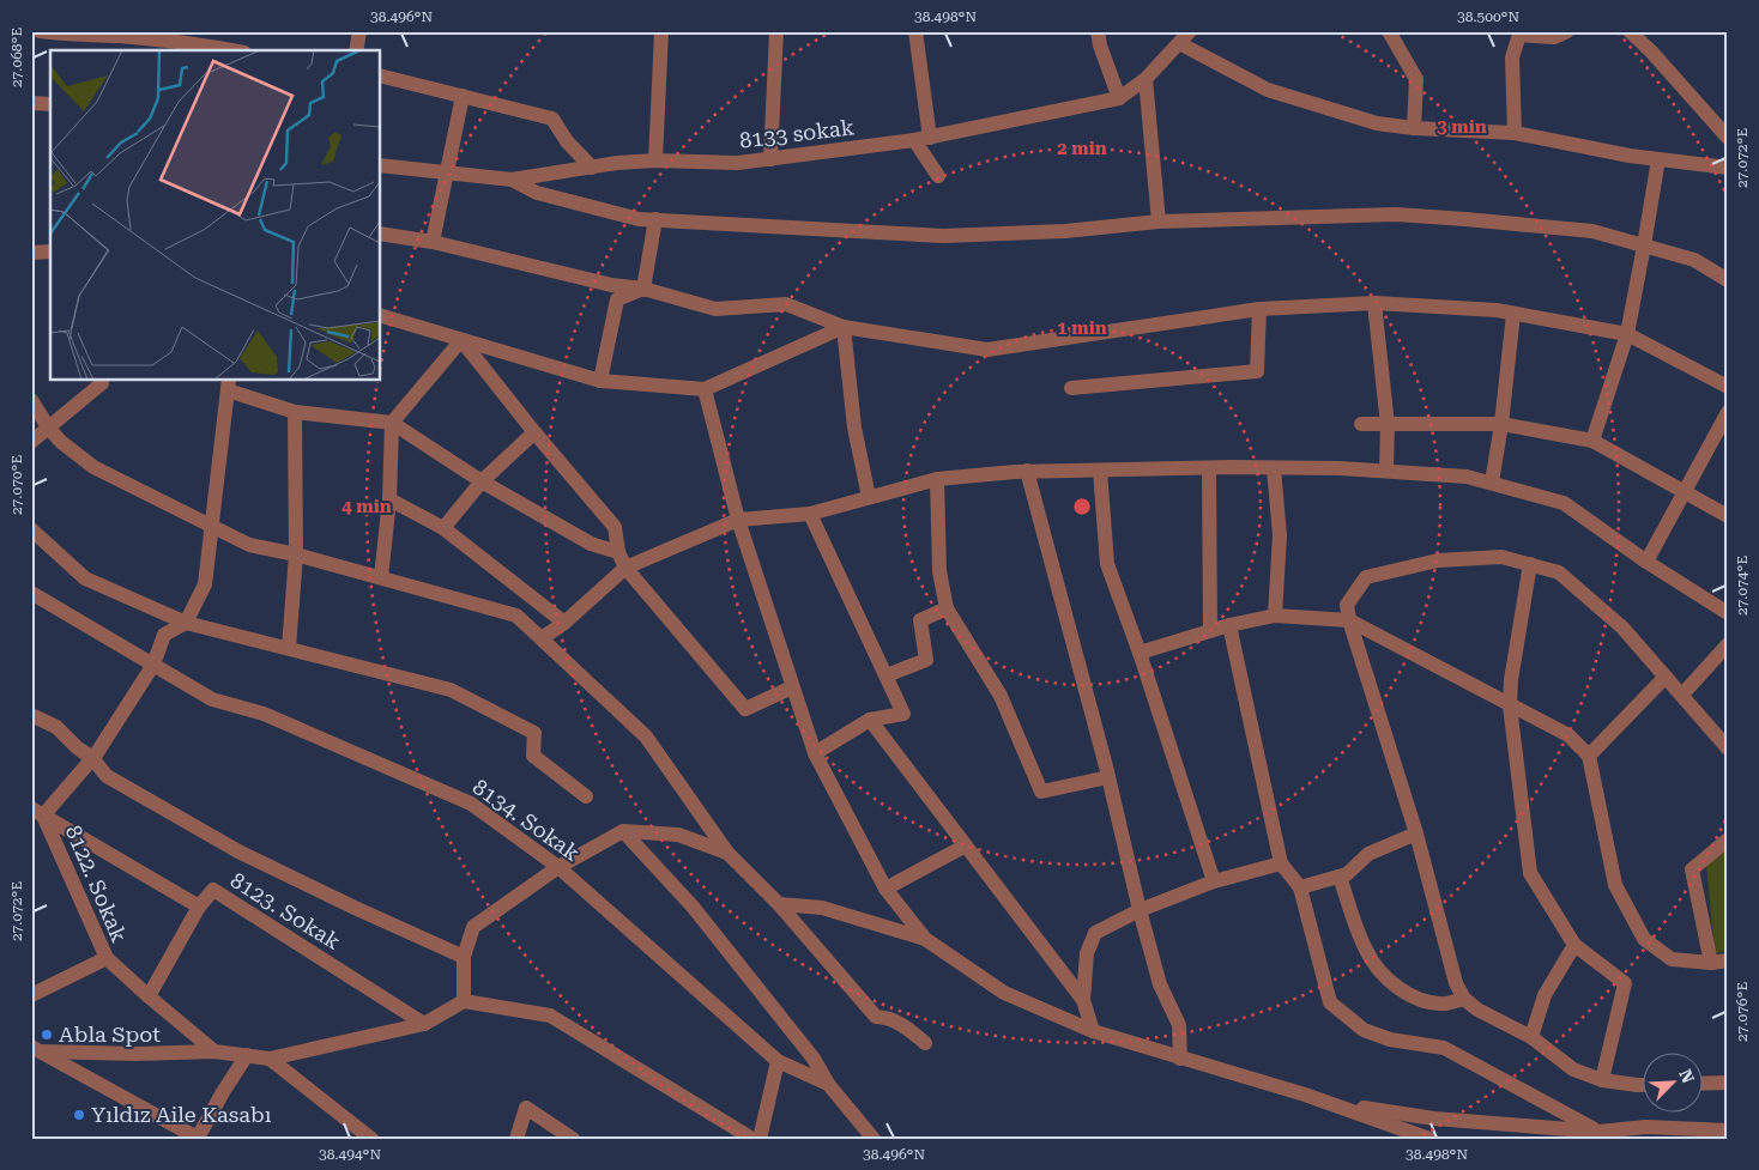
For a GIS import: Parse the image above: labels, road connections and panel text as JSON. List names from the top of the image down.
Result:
{
  "streets": {
    "street": [
      "8133 sokak",
      "8134. Sokak",
      "8122. Sokak",
      "8123. Sokak"
    ]
  },
  "crossings": [
    ["8122. Sokak", "8123. Sokak"]
  ],
  "places": ["Abla Spot", "Yıldız Aile Kasabı"],
  "north": "top right",
  "coordinates": [
    "38.496°N",
    "38.498°N",
    "38.500°N",
    "27.068°E",
    "27.072°E",
    "27.070°E",
    "27.074°E",
    "27.076°E",
    "38.494°N"
  ],
  "rings": [
    "3 min",
    "2 min",
    "1 min",
    "4 min"
  ]
}
